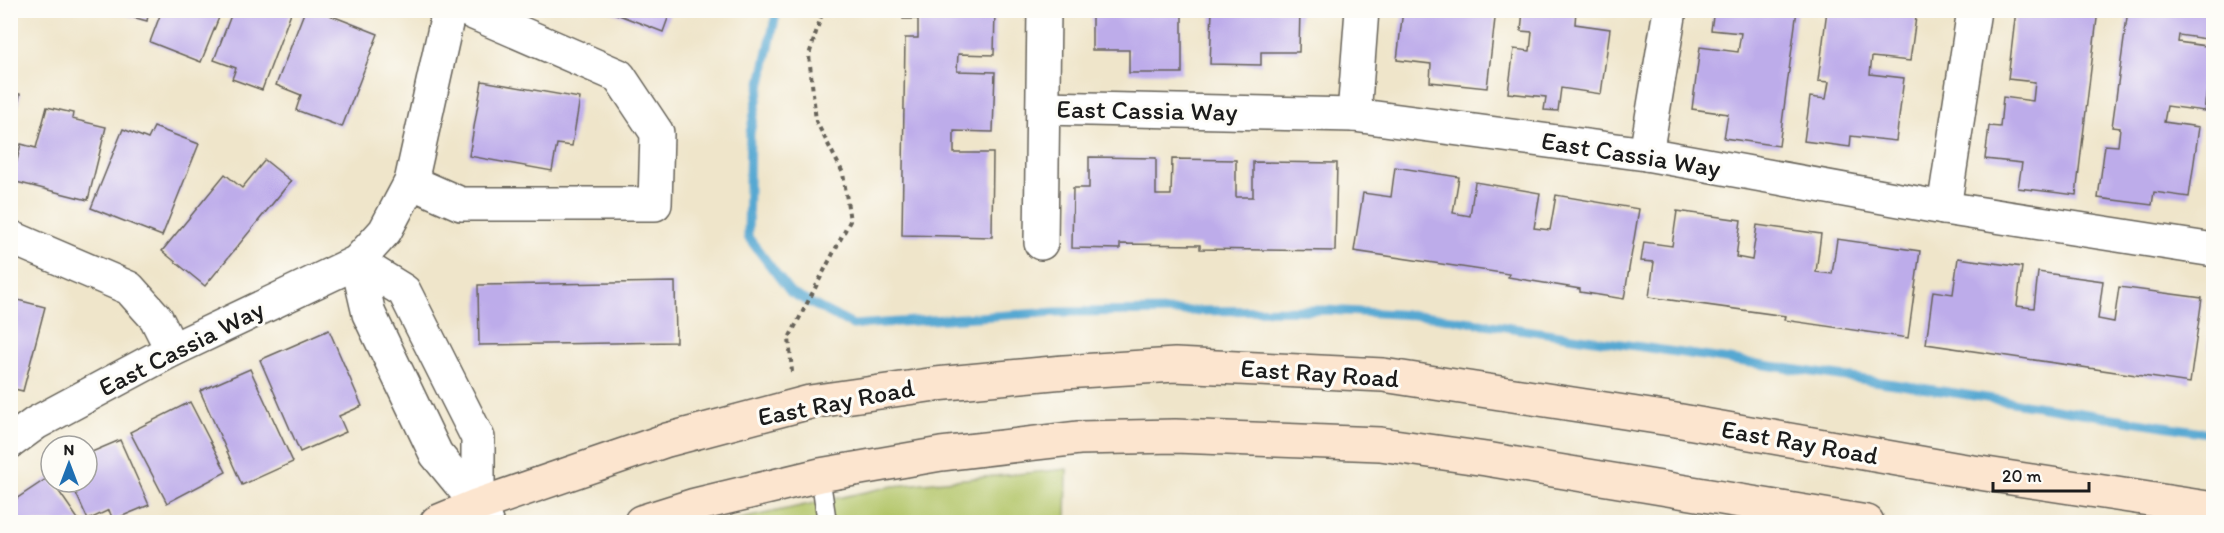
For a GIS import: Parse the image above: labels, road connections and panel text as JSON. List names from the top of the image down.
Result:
{
  "streets": {
    "main road": ["East Ray Road"],
    "street": ["East Cassia Way"]
  },
  "scale_bar": "20 m",
  "north": "top"
}
